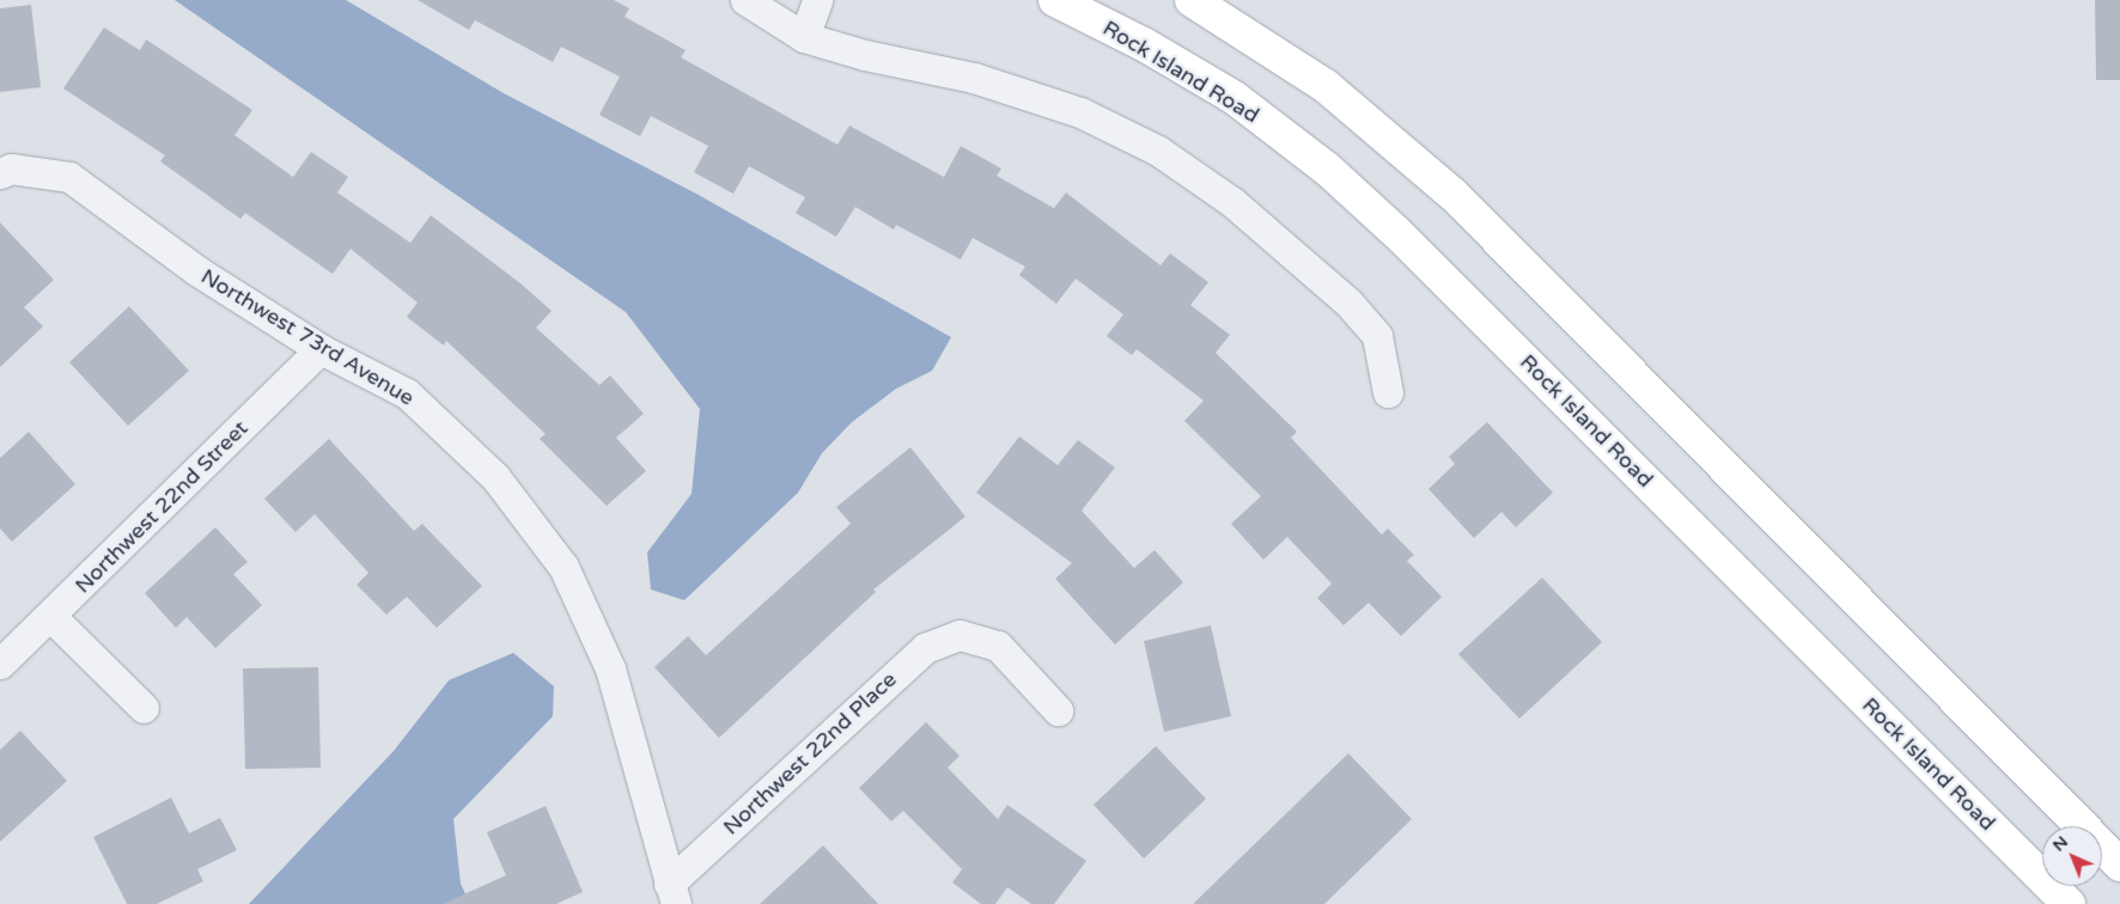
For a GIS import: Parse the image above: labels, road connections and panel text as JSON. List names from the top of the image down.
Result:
{
  "streets": {
    "main road": ["Rock Island Road"],
    "street": ["Northwest 73rd Avenue", "Northwest 22nd Street", "Northwest 22nd Place"]
  },
  "crossings": [
    ["Northwest 73rd Avenue", "Northwest 22nd Street"],
    ["Northwest 73rd Avenue", "Northwest 22nd Place"]
  ],
  "north": "top left"
}
